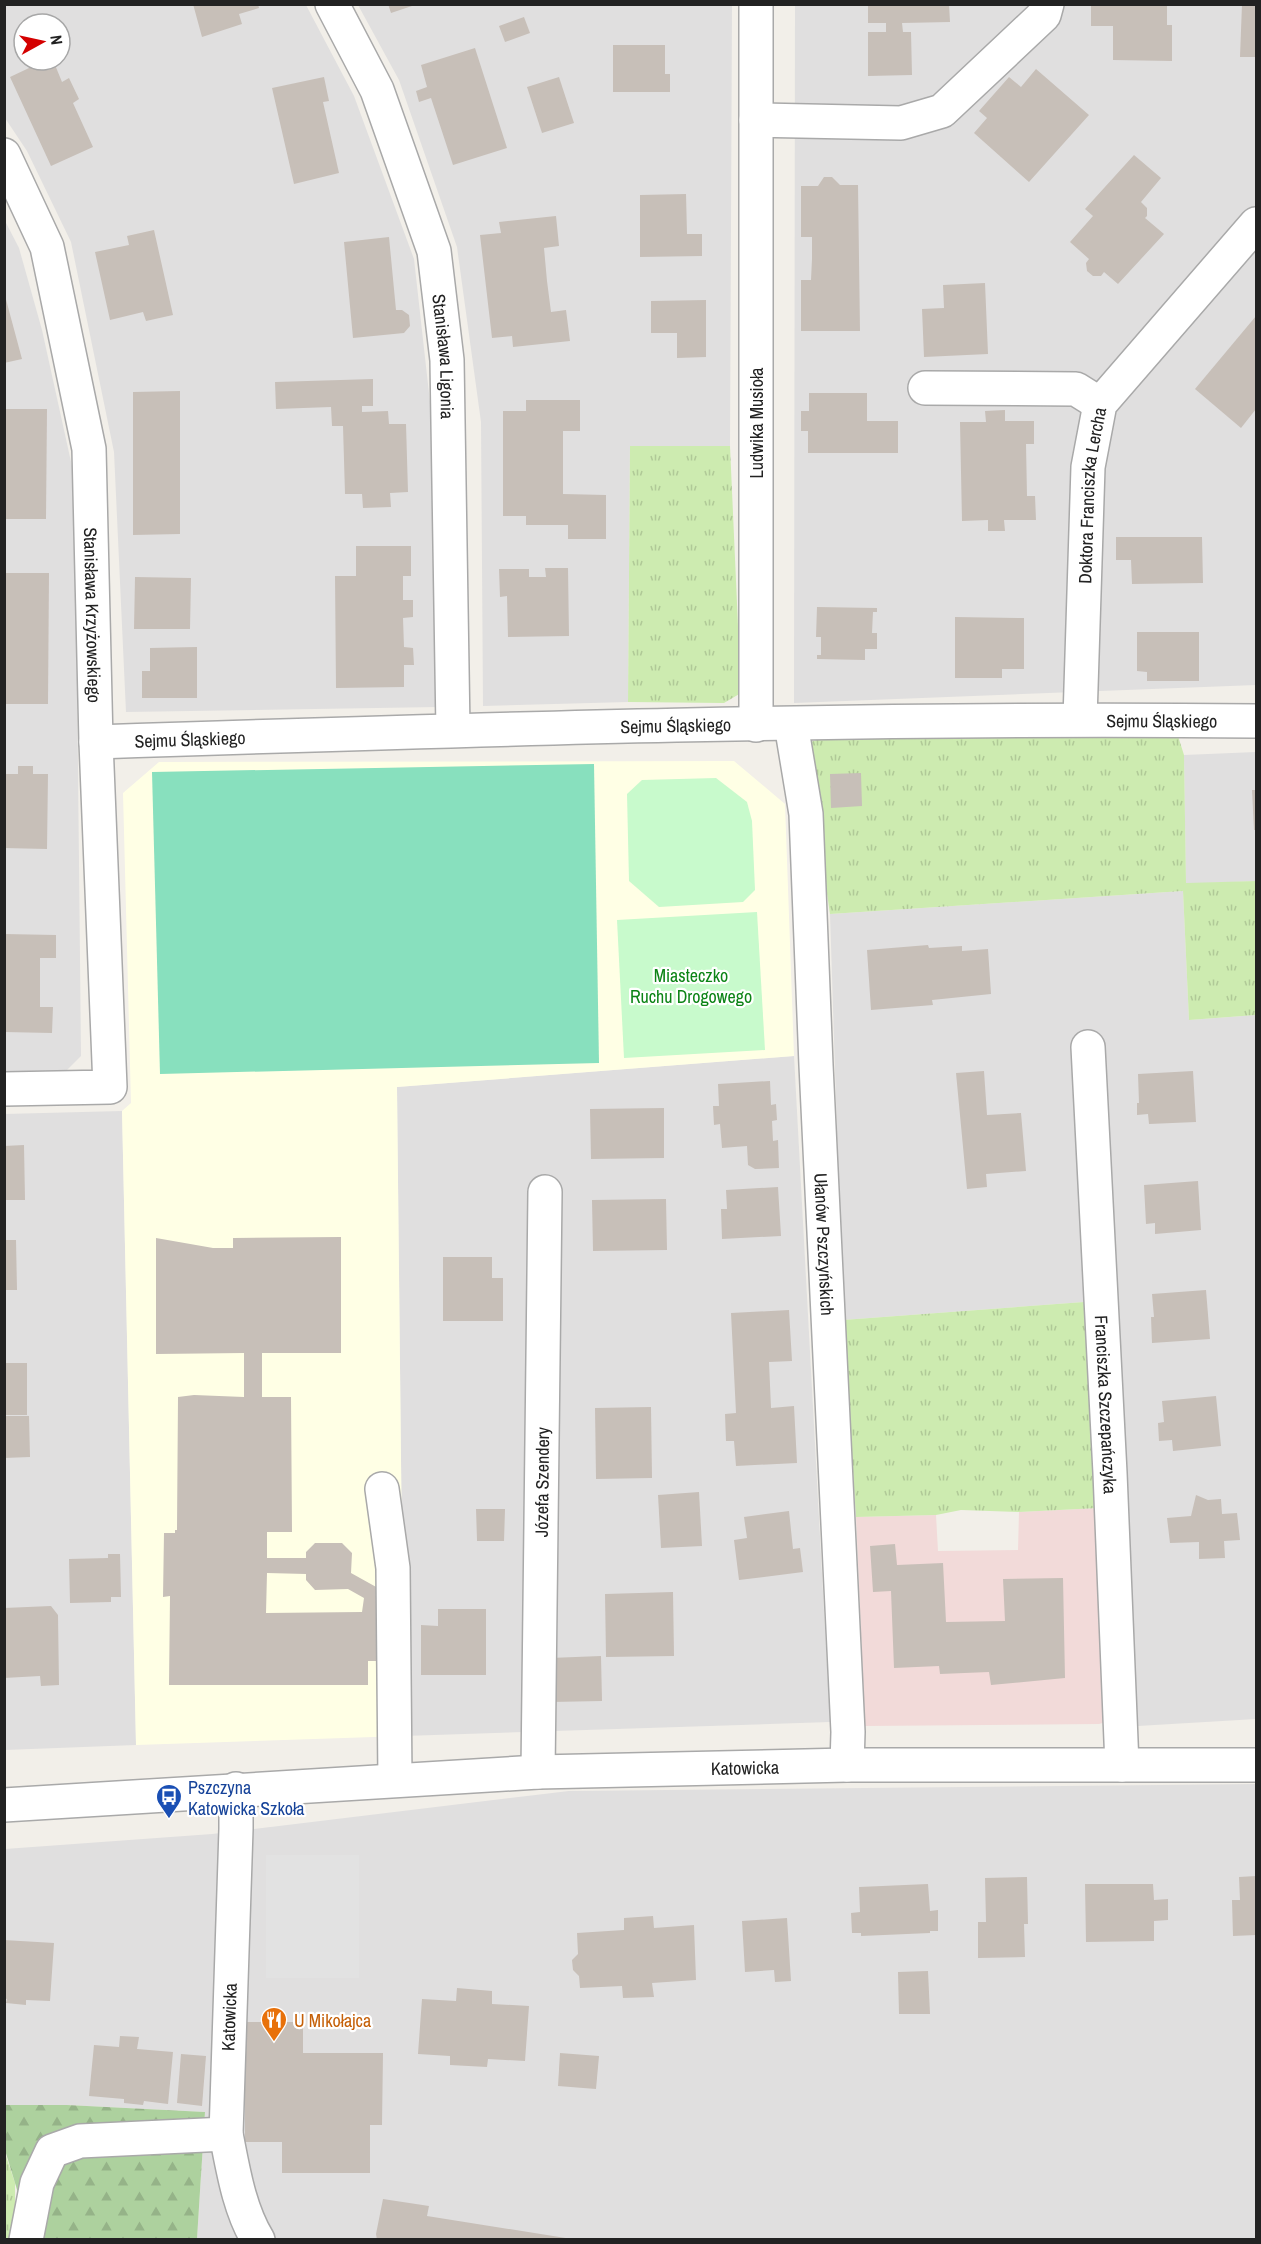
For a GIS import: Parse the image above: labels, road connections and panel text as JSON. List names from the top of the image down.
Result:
{
  "streets": {
    "street": [
      "Stanisława Ligonia",
      "Ludwika Musioła",
      "Doktora Franciszka Lercha",
      "Stanisława Krzyżowskiego",
      "Sejmu Śląskiego",
      "Ułanów Pszczyńskich",
      "Franciszka Szczepańczyka",
      "Józefa Szendery",
      "Katowicka"
    ]
  },
  "crossings": [
    ["Stanisława Ligonia", "Sejmu Śląskiego"],
    ["Ludwika Musioła", "Sejmu Śląskiego"],
    ["Doktora Franciszka Lercha", "Sejmu Śląskiego"],
    ["Stanisława Krzyżowskiego", "Sejmu Śląskiego"],
    ["Sejmu Śląskiego", "Ułanów Pszczyńskich"],
    ["Ułanów Pszczyńskich", "Katowicka"],
    ["Franciszka Szczepańczyka", "Katowicka"],
    ["Józefa Szendery", "Katowicka"]
  ],
  "parks": ["Miasteczko Ruchu Drogowego"],
  "places": {
    "bus stop": ["Pszczyna Katowicka Szkoła"],
    "restaurant": ["U Mikołajca"]
  },
  "north": "right"
}
